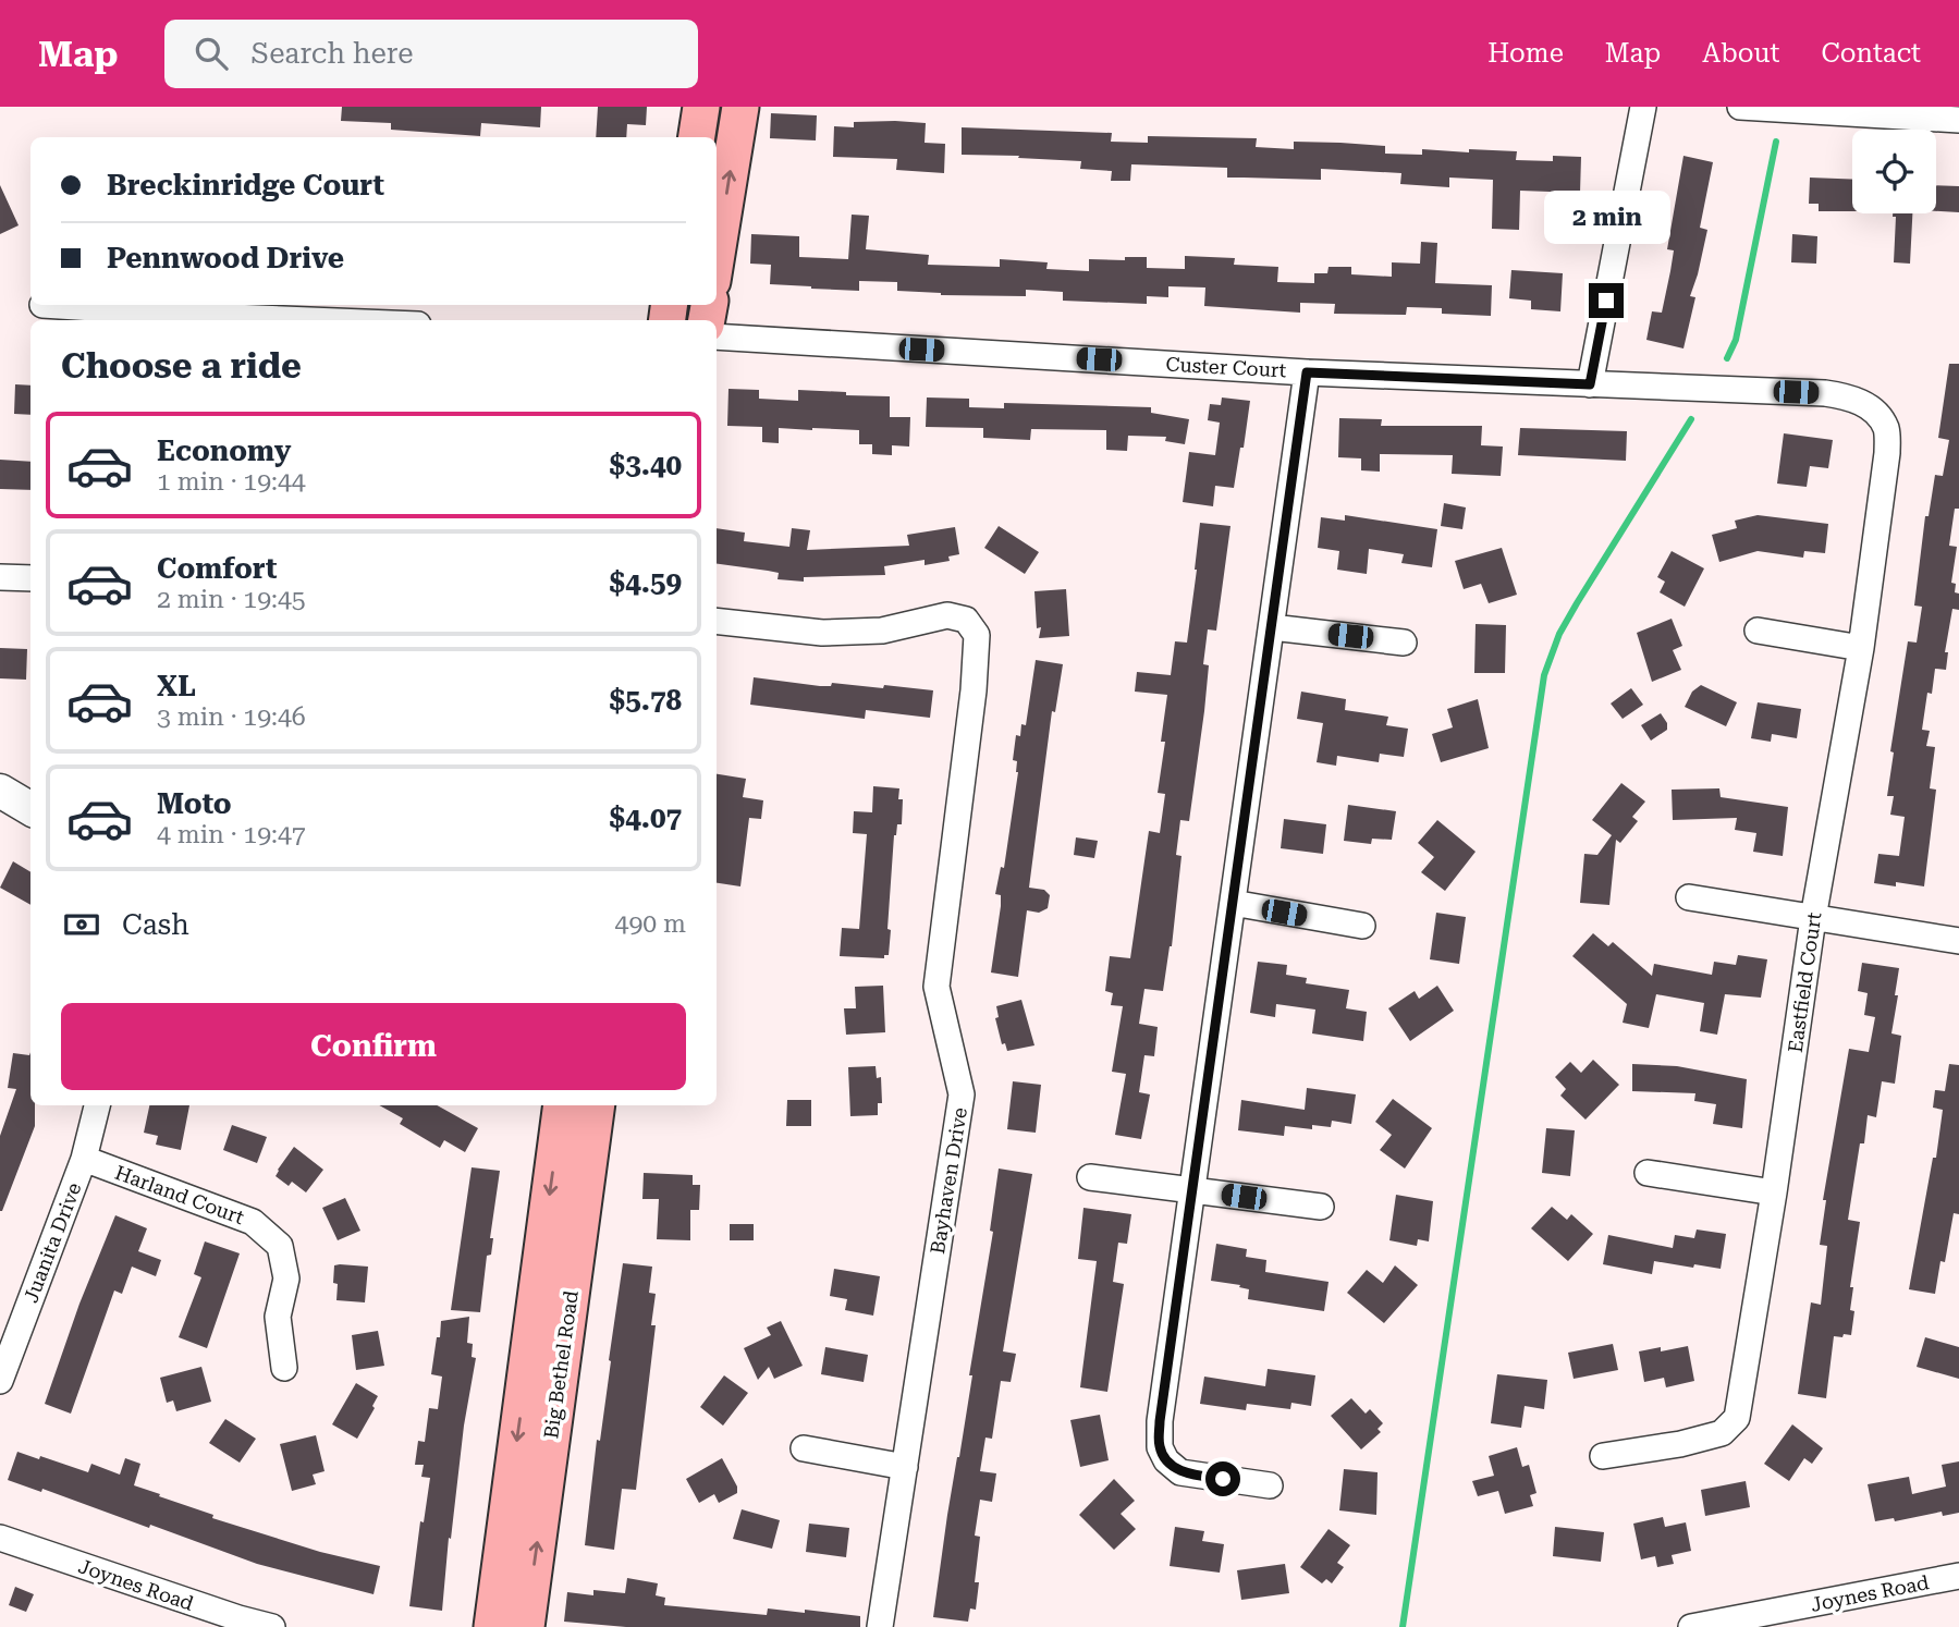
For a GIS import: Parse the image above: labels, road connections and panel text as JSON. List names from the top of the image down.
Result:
{
  "streets": {
    "main road": ["Big Bethel Road"],
    "street": [
      "Custer Court",
      "Eastfield Court",
      "Bayhaven Drive",
      "Harland Court",
      "Juanita Drive",
      "Joynes Road"
    ]
  },
  "crossings": [
    ["Custer Court", "Eastfield Court"],
    ["Harland Court", "Juanita Drive"]
  ],
  "page": {
    "header": "Map",
    "search": "Search here",
    "nav": [
      "Home",
      "Map",
      "About",
      "Contact"
    ],
    "banner": ["Breckinridge Court", "Pennwood Drive"],
    "bubble": "2 min",
    "heading": "Choose a ride",
    "list": [
      {
        "name": "Economy",
        "note": "1 min · 19:44",
        "value": "$3.40"
      },
      {
        "name": "Comfort",
        "note": "2 min · 19:45",
        "value": "$4.59"
      },
      {
        "name": "XL",
        "note": "3 min · 19:46",
        "value": "$5.78"
      },
      {
        "name": "Moto",
        "note": "4 min · 19:47",
        "value": "$4.07"
      }
    ],
    "pay": ["Cash", "490 m"],
    "buttons": "Confirm"
  }
}
